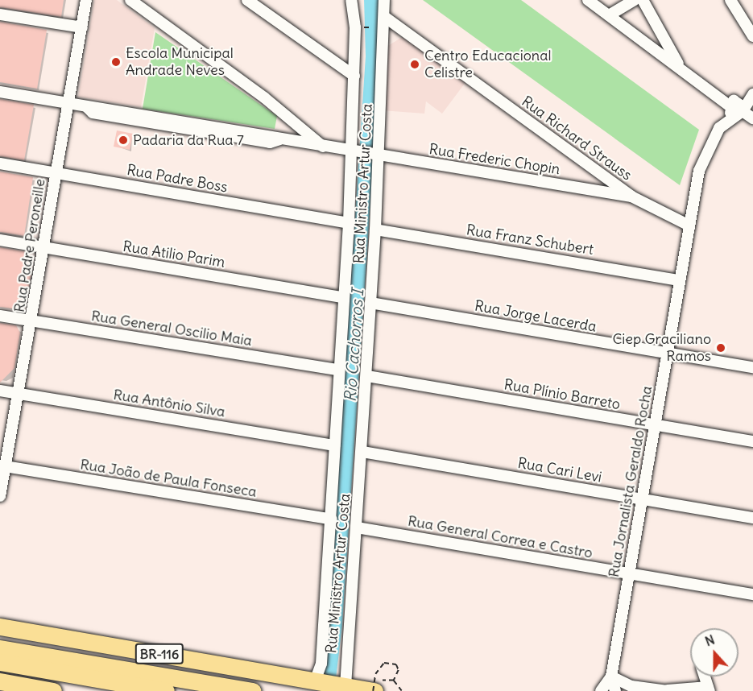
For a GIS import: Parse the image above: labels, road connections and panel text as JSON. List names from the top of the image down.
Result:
{
  "streets": {
    "highway": ["BR-116"],
    "street": [
      "Rua Richard Strauss",
      "Rua Frederic Chopin",
      "Rua Padre Boss",
      "Rua Ministro Artur Costa",
      "Rua Franz Schubert",
      "Rua Padre Peroneille",
      "Rua Atilio Parim",
      "Rua Jorge Lacerda",
      "Rua General Oscilio Maia",
      "Rua Plínio Barreto",
      "Rua Antônio Silva",
      "Rua Cari Levi",
      "Rua João de Paula Fonseca",
      "Rua Jornalista Geraldo Rocha",
      "Rua General Correa e Castro"
    ]
  },
  "crossings": [
    ["Rua Richard Strauss", "Rua Frederic Chopin"],
    ["Rua Richard Strauss", "Rua Ministro Artur Costa"],
    ["Rua Richard Strauss", "Rua Jornalista Geraldo Rocha"],
    ["Rua Frederic Chopin", "Rua Ministro Artur Costa"],
    ["Rua Frederic Chopin", "Rua Padre Peroneille"],
    ["Rua Padre Boss", "Rua Ministro Artur Costa"],
    ["Rua Padre Boss", "Rua Padre Peroneille"],
    ["Rua Ministro Artur Costa", "Rua Franz Schubert"],
    ["Rua Ministro Artur Costa", "Rua Atilio Parim"],
    ["Rua Ministro Artur Costa", "Rua Jorge Lacerda"],
    ["Rua Ministro Artur Costa", "Rua General Oscilio Maia"],
    ["Rua Ministro Artur Costa", "Rua Plínio Barreto"],
    ["Rua Ministro Artur Costa", "Rua Antônio Silva"],
    ["Rua Ministro Artur Costa", "Rua Cari Levi"],
    ["Rua Ministro Artur Costa", "Rua João de Paula Fonseca"],
    ["Rua Ministro Artur Costa", "Rua General Correa e Castro"],
    ["Rua Ministro Artur Costa", "BR-116"],
    ["Rua Franz Schubert", "Rua Jornalista Geraldo Rocha"],
    ["Rua Padre Peroneille", "Rua Atilio Parim"],
    ["Rua Padre Peroneille", "Rua General Oscilio Maia"],
    ["Rua Padre Peroneille", "Rua Antônio Silva"],
    ["Rua Padre Peroneille", "Rua João de Paula Fonseca"],
    ["Rua Jorge Lacerda", "Rua Jornalista Geraldo Rocha"],
    ["Rua Plínio Barreto", "Rua Jornalista Geraldo Rocha"],
    ["Rua Cari Levi", "Rua Jornalista Geraldo Rocha"],
    ["Rua Jornalista Geraldo Rocha", "Rua General Correa e Castro"]
  ],
  "water": ["Rio Cachorros I"],
  "places": [
    "Escola Municipal Andrade Neves",
    "Centro Educacional Celistre",
    "Padaria da Rua 7",
    "Ciep Graciliano Ramos"
  ],
  "north": "top"
}
